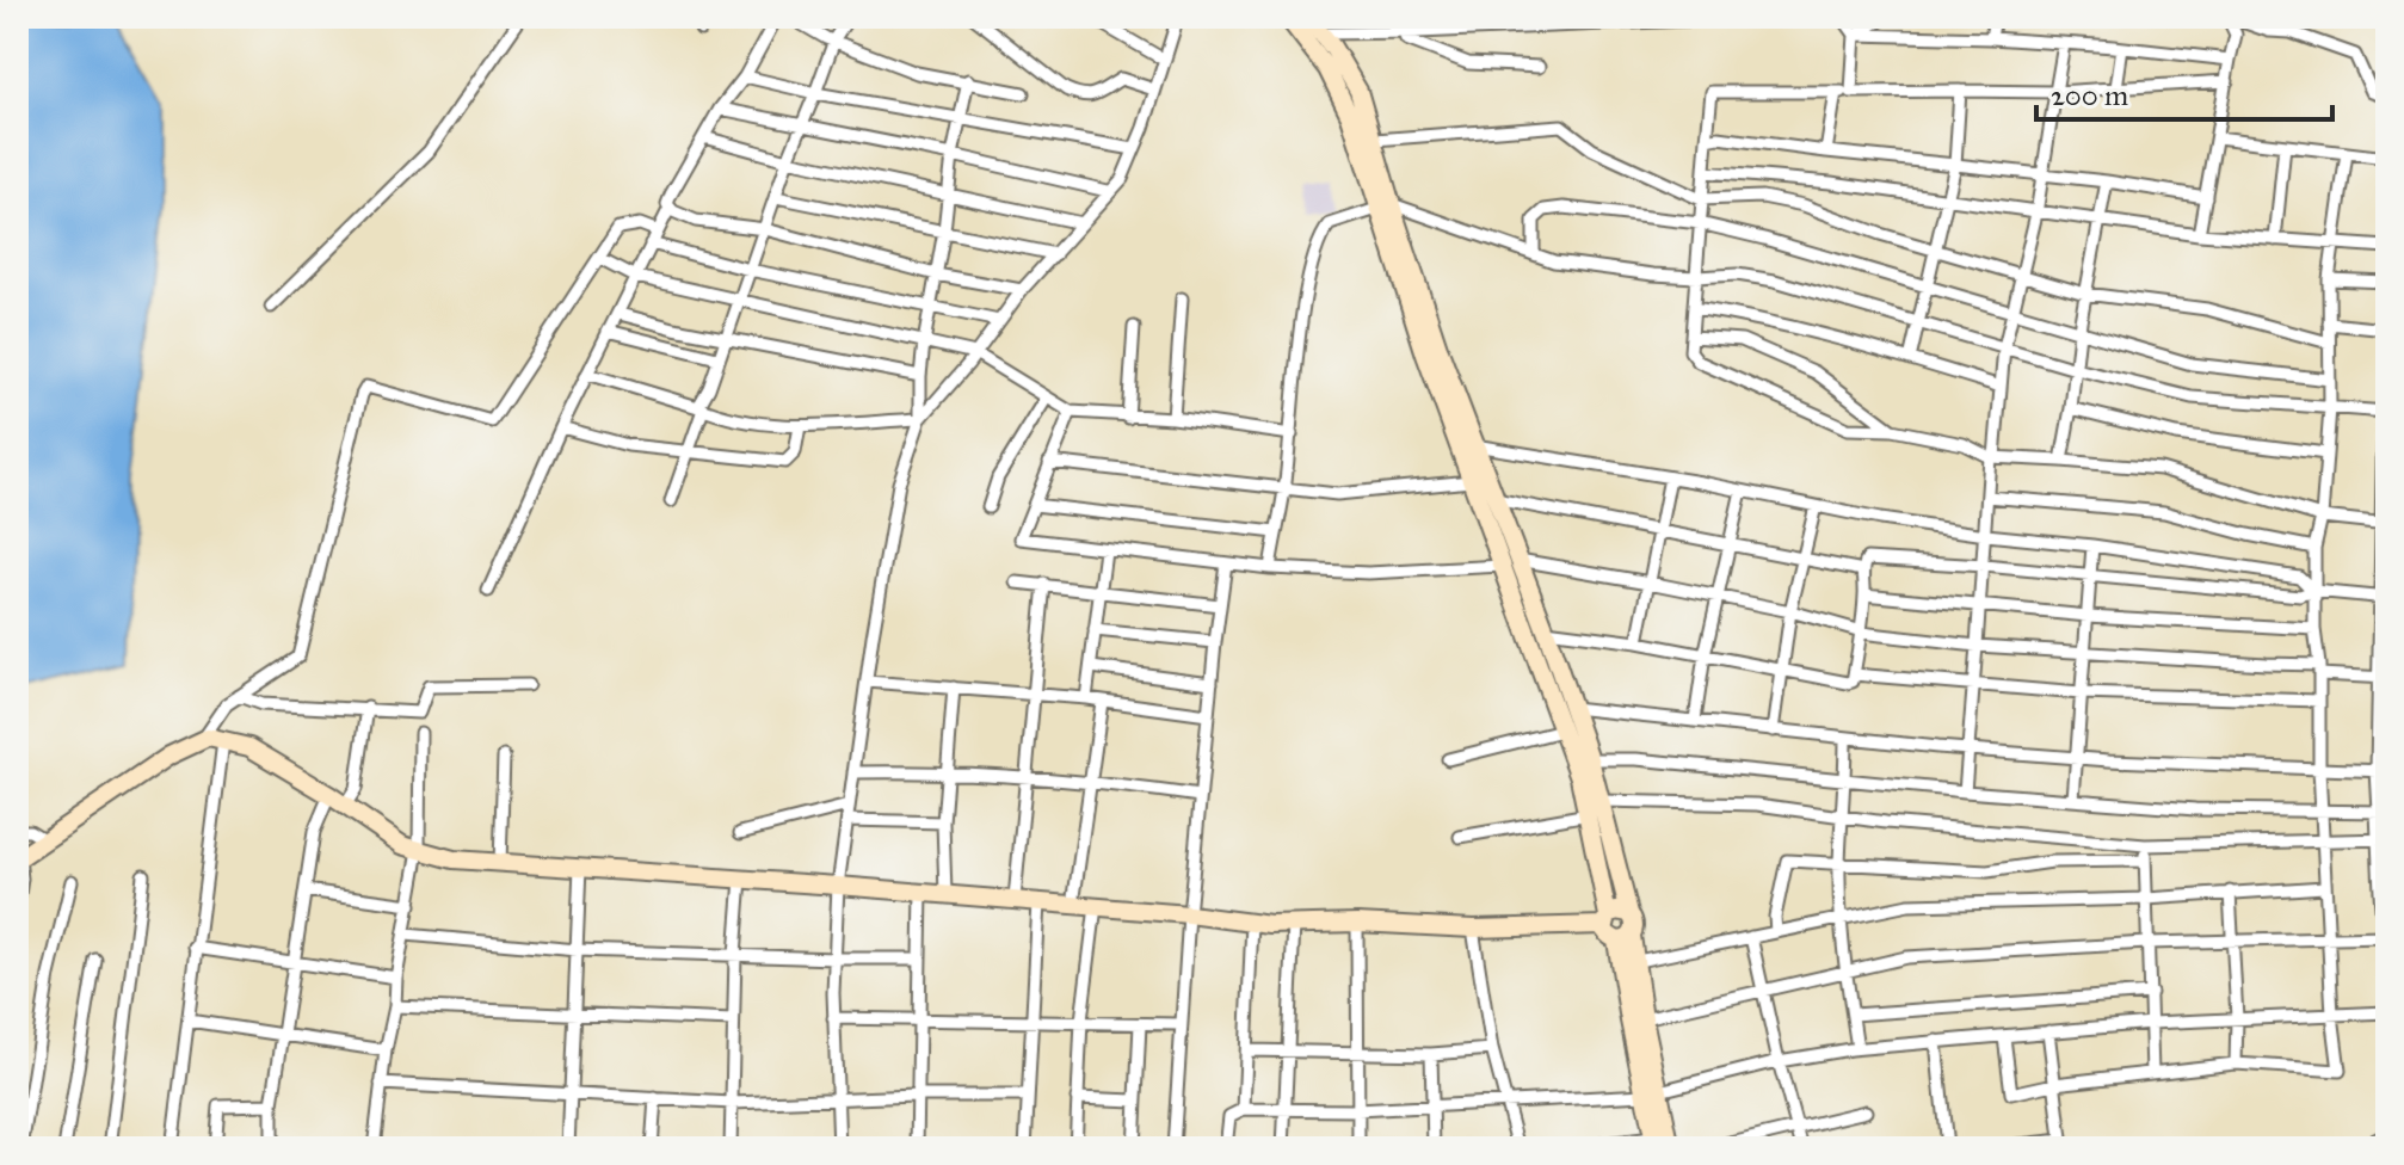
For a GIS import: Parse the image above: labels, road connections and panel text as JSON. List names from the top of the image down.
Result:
{
  "scale_bar": "200 m"
}
